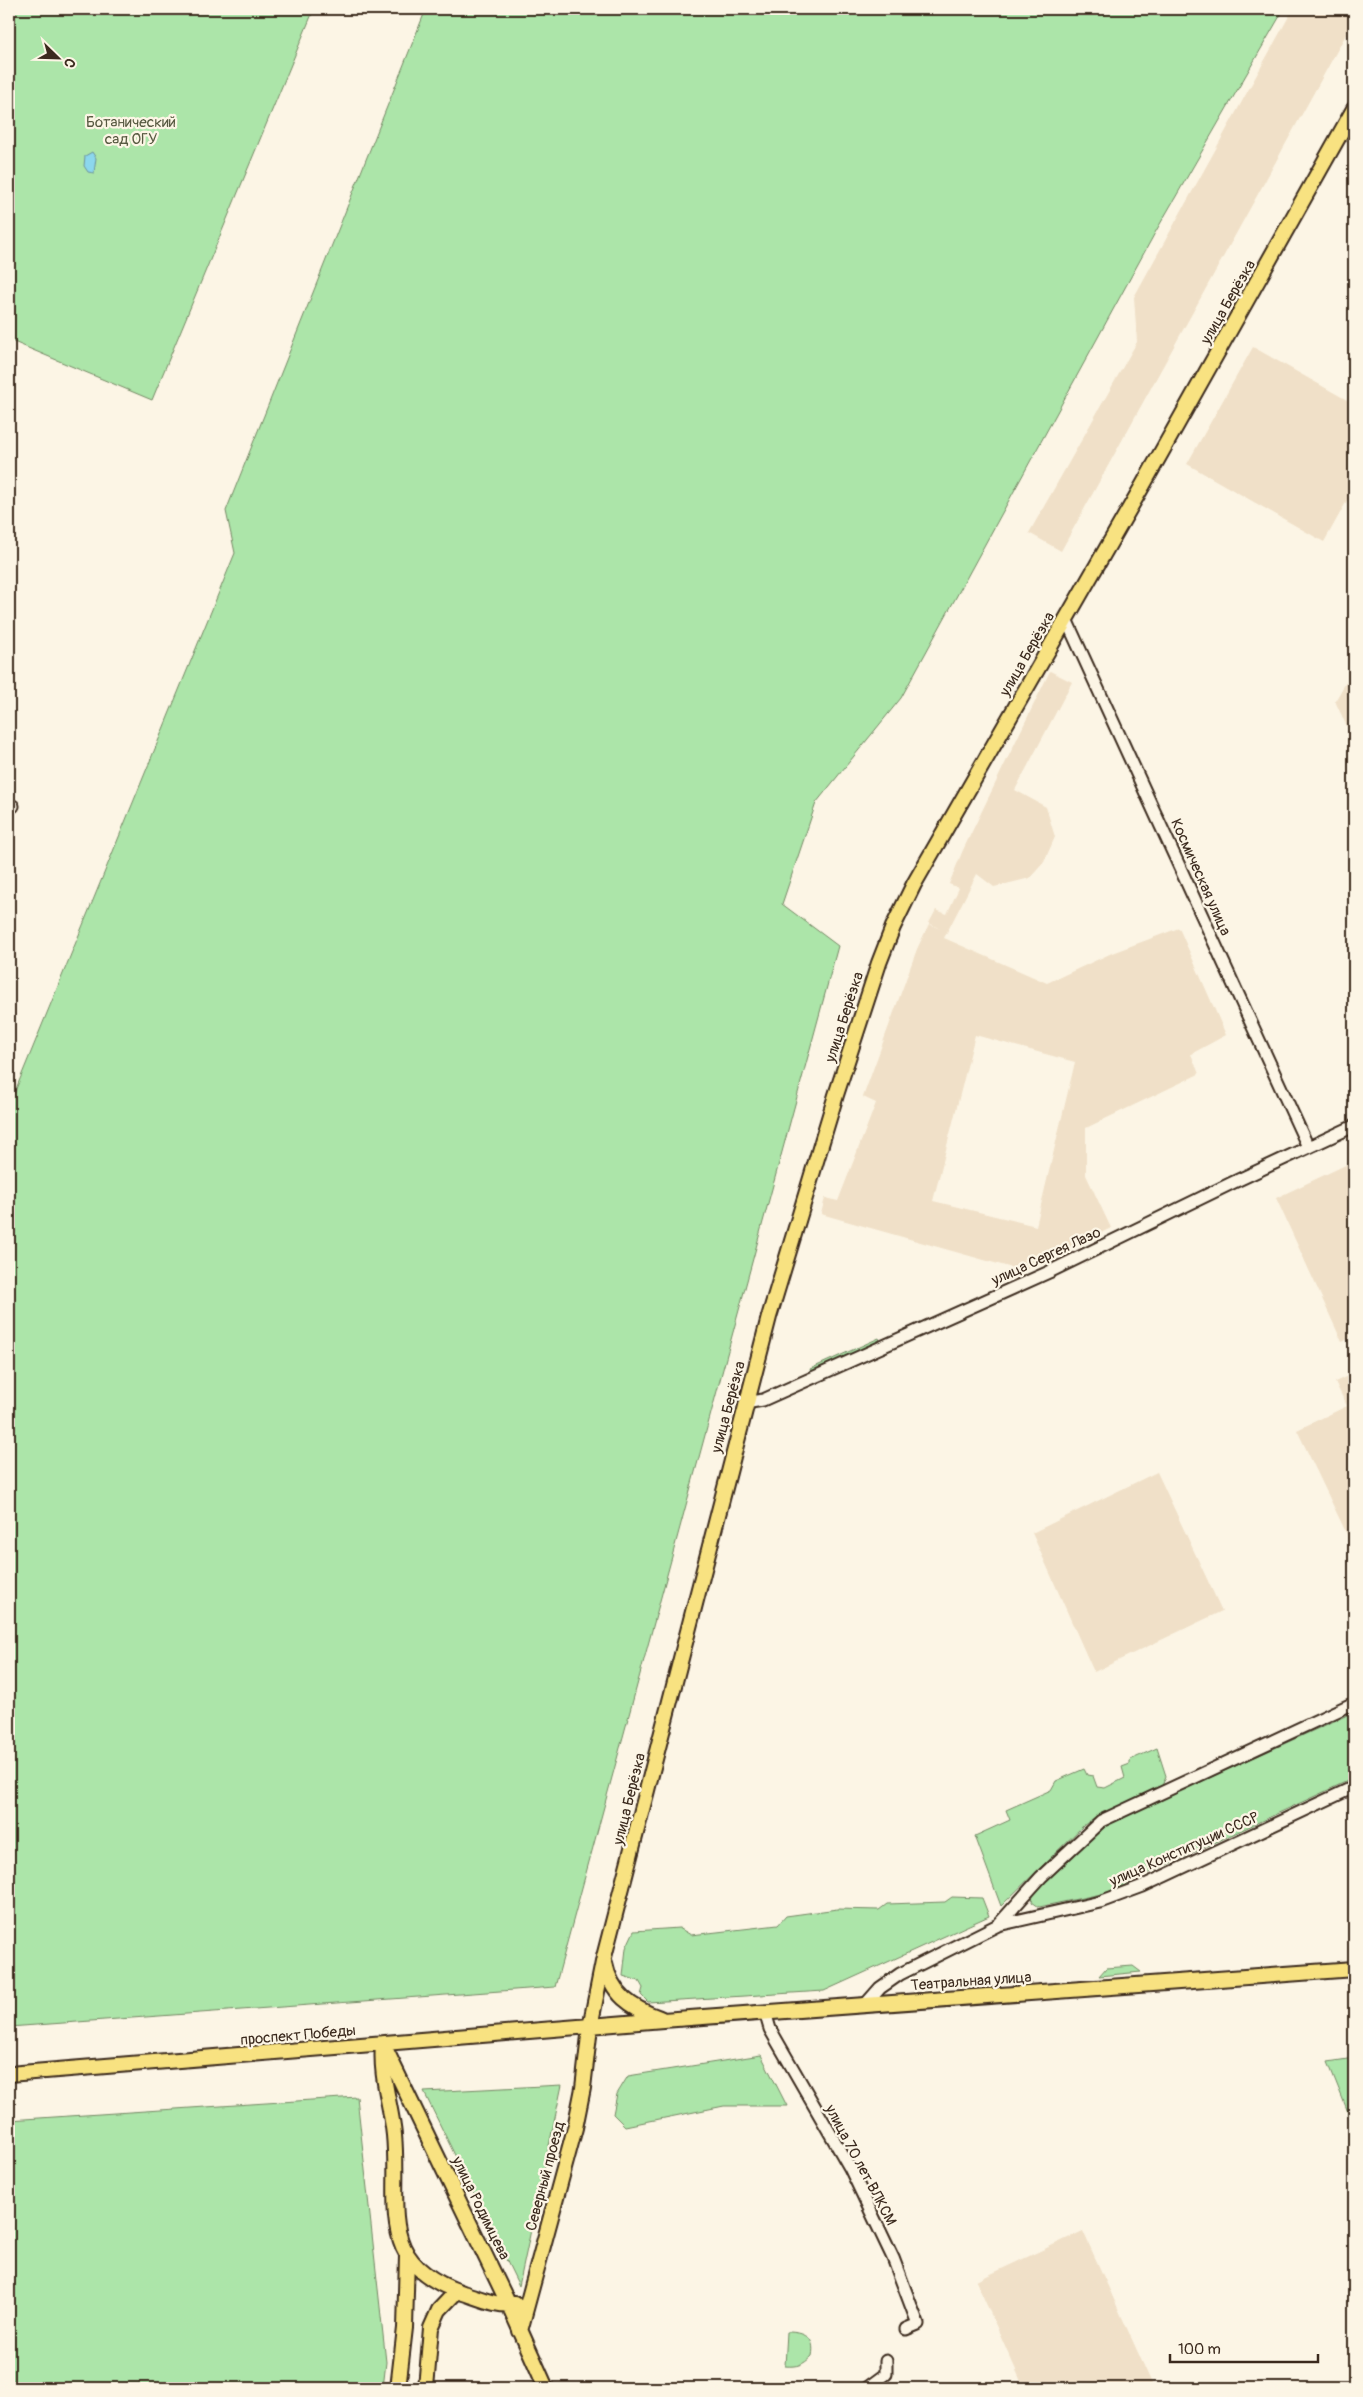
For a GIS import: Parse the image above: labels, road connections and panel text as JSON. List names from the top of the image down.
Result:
{
  "streets": {
    "main road": [
      "улица Берёзка",
      "Театральная улица",
      "проспект Победы",
      "Северный проезд",
      "улица Родимцева"
    ],
    "street": [
      "Космическая улица",
      "улица Сергея Лазо",
      "улица Конституции СССР",
      "улица 70 лет ВЛКСМ"
    ]
  },
  "crossings": [
    ["улица Берёзка", "Космическая улица"],
    ["улица Берёзка", "улица Сергея Лазо"],
    ["улица Берёзка", "Театральная улица"],
    ["улица Берёзка", "проспект Победы"],
    ["улица Берёзка", "Северный проезд"],
    ["Космическая улица", "улица Сергея Лазо"],
    ["улица Конституции СССР", "Театральная улица"],
    ["Театральная улица", "проспект Победы"],
    ["Театральная улица", "улица 70 лет ВЛКСМ"],
    ["Театральная улица", "Северный проезд"],
    ["проспект Победы", "Северный проезд"],
    ["проспект Победы", "улица Родимцева"],
    ["Северный проезд", "улица Родимцева"]
  ],
  "parks": ["Ботанический сад ОГУ"],
  "scale_bar": "100 m",
  "north": "bottom right"
}
